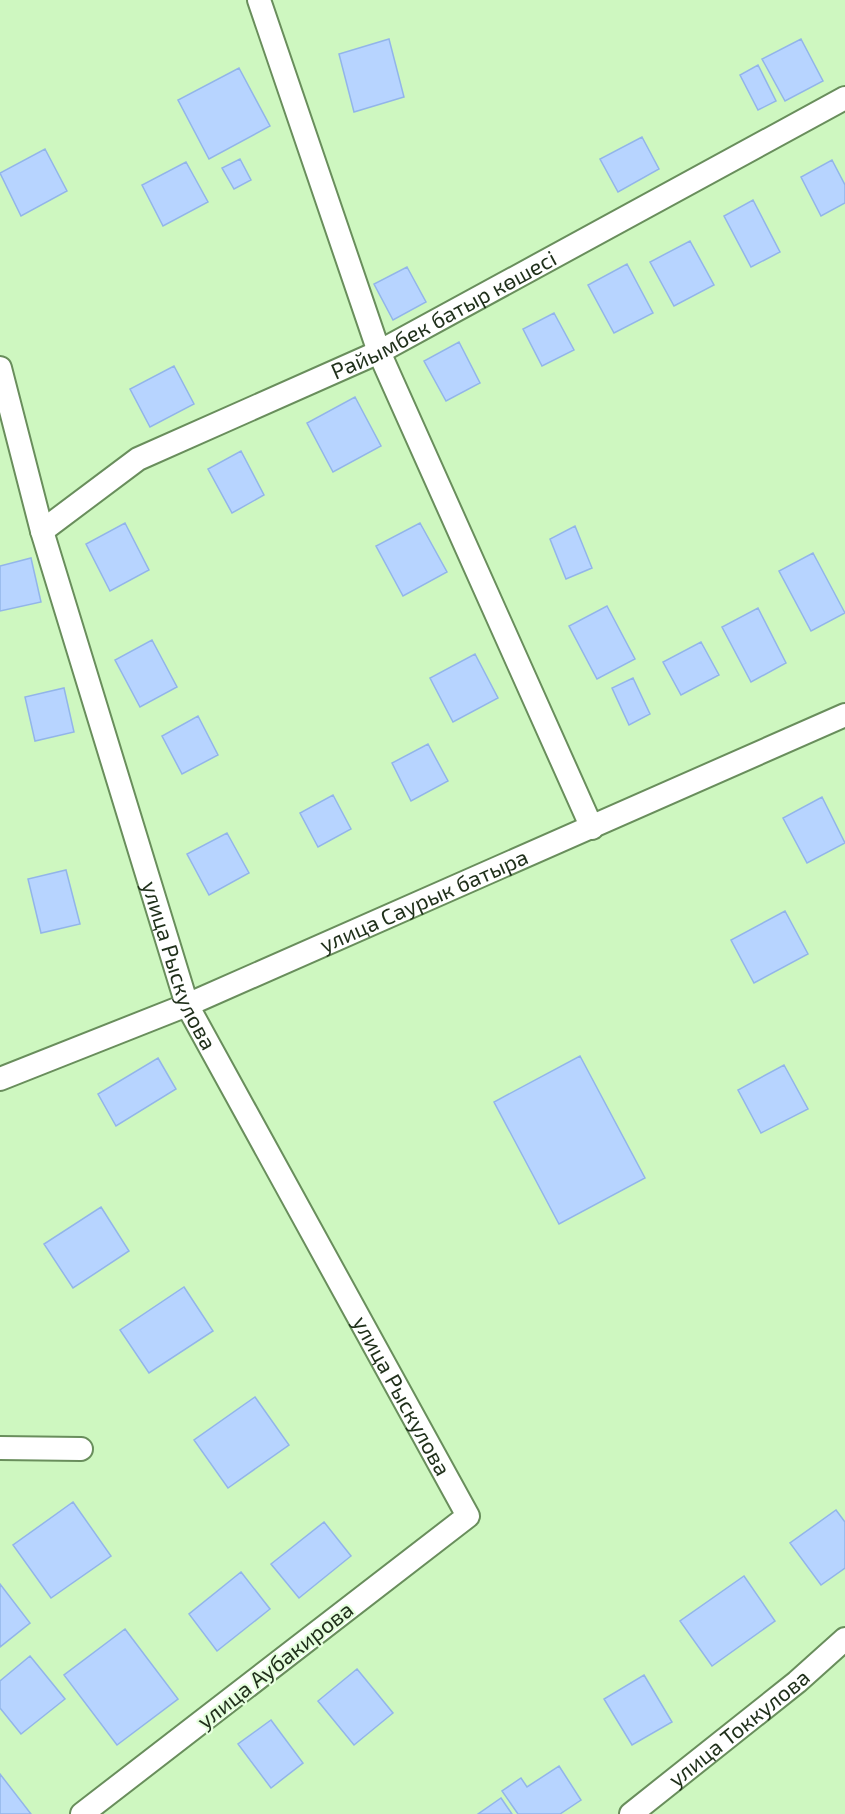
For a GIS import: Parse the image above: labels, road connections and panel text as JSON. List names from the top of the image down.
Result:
{
  "streets": {
    "street": [
      "Райымбек батыр көшесі",
      "улица Саурык батыра",
      "улица Рыскулова",
      "улица Аубакирова",
      "улица Токкулова"
    ]
  },
  "crossings": [
    ["Райымбек батыр көшесі", "улица Рыскулова"],
    ["улица Саурык батыра", "улица Рыскулова"],
    ["улица Рыскулова", "улица Аубакирова"]
  ]
}
